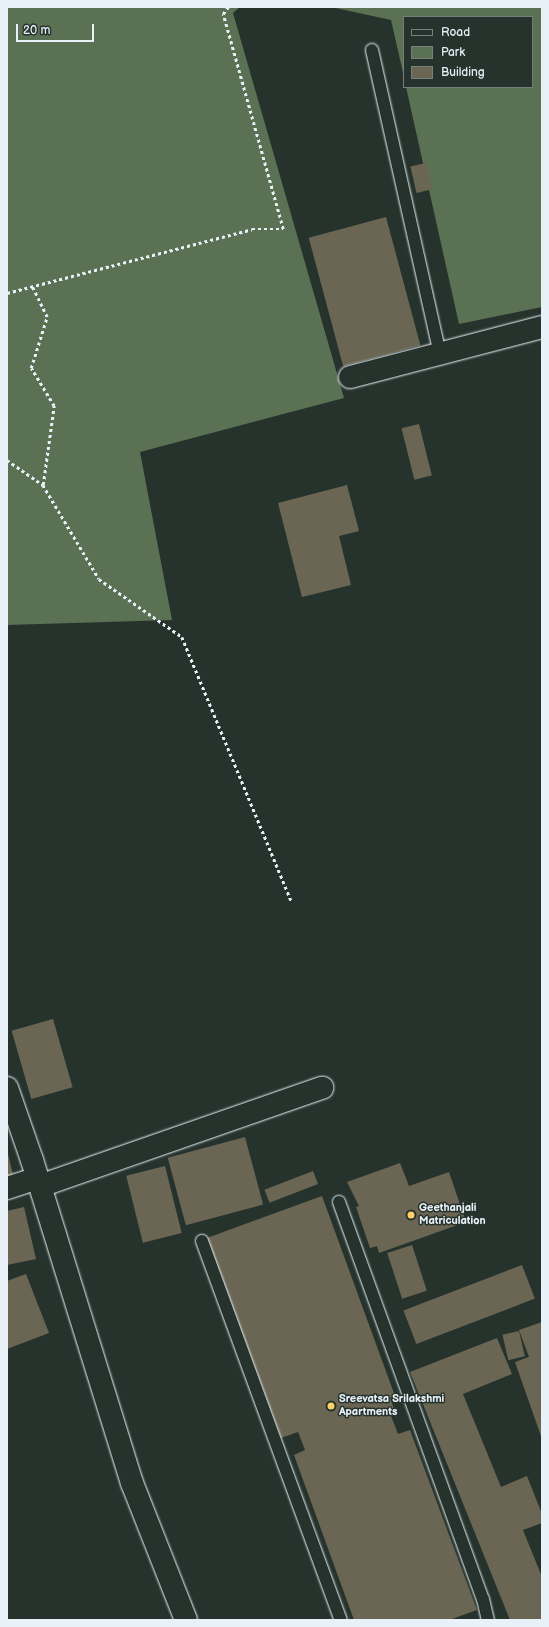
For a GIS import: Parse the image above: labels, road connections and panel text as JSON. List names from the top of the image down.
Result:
{
  "places": ["Geethanjali Matriculation", "Sreevatsa Srilakshmi Apartments"],
  "legend": ["Road", "Park", "Building"],
  "scale_bar": "20 m"
}
